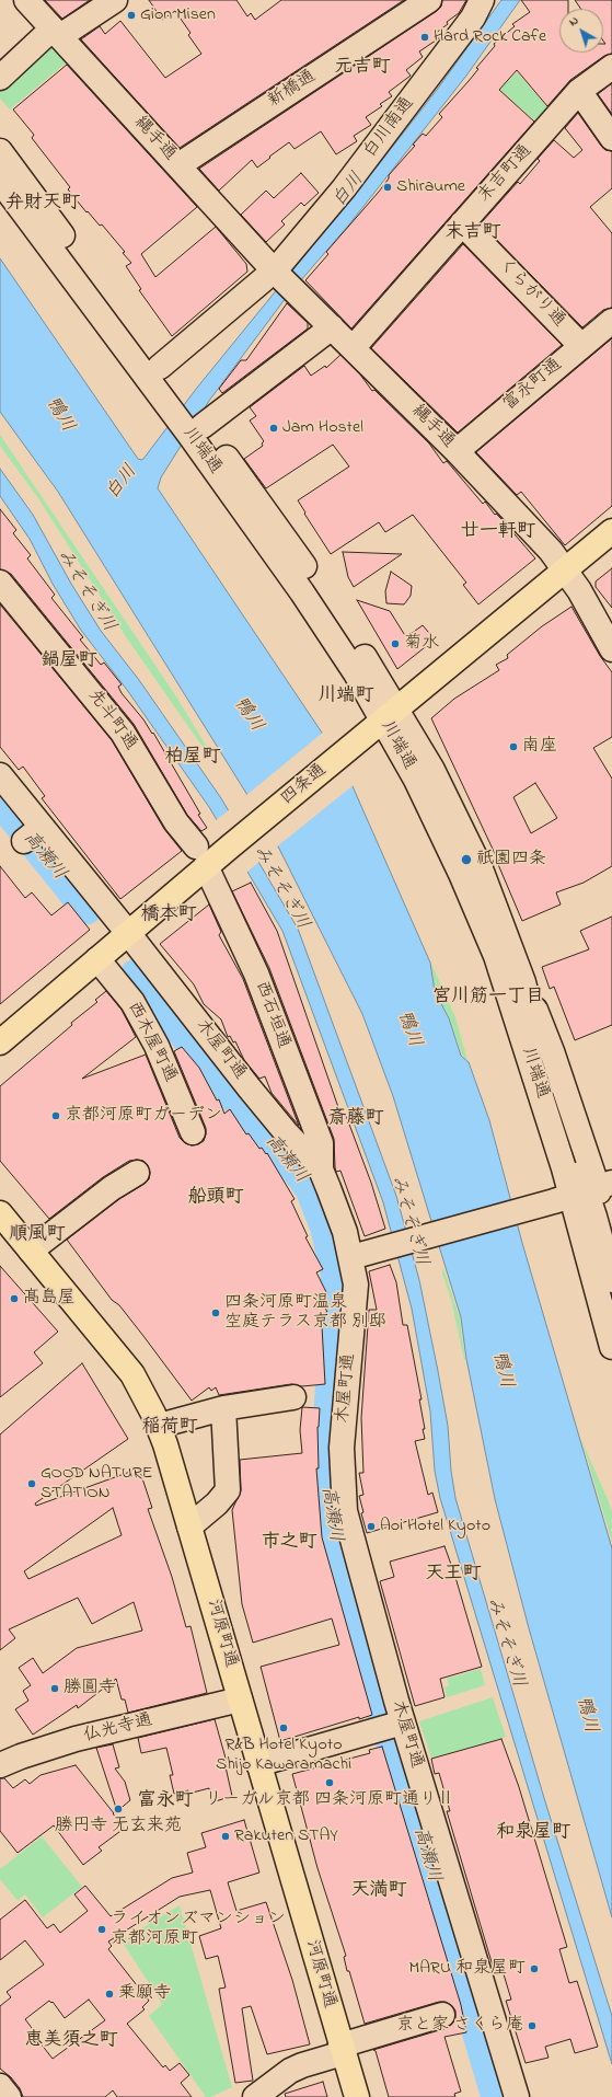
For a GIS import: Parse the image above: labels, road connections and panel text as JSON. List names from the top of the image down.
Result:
{
  "streets": {
    "main road": ["四条通", "河原町通"],
    "street": [
      "新橋通",
      "白川南通",
      "縄手通",
      "末吉町通",
      "くらがり通",
      "富永町通",
      "川端通",
      "先斗町通",
      "西石垣通",
      "西木屋町通",
      "木屋町通",
      "仏光寺通"
    ]
  },
  "crossings": [
    ["新橋通", "縄手通"],
    ["白川南通", "縄手通"],
    ["白川南通", "川端通"],
    ["縄手通", "末吉町通"],
    ["縄手通", "富永町通"],
    ["縄手通", "四条通"],
    ["末吉町通", "くらがり通"],
    ["くらがり通", "富永町通"],
    ["川端通", "四条通"],
    ["先斗町通", "四条通"],
    ["先斗町通", "西石垣通"],
    ["四条通", "西石垣通"],
    ["四条通", "西木屋町通"],
    ["四条通", "木屋町通"],
    ["西石垣通", "木屋町通"],
    ["河原町通", "仏光寺通"]
  ],
  "districts": [
    "元吉町",
    "弁財天町",
    "末吉町",
    "廿一軒町",
    "鍋屋町",
    "川端町",
    "柏屋町",
    "橋本町",
    "宮川筋一丁目",
    "斎藤町",
    "船頭町",
    "順風町",
    "稲荷町",
    "市之町",
    "天王町",
    "富永町",
    "和泉屋町",
    "天満町",
    "恵美須之町"
  ],
  "water": [
    "白川",
    "鴨川",
    "みそそぎ川",
    "高瀬川"
  ],
  "places": [
    "Gion Misen",
    "Hard Rock Cafe",
    "Shiraume",
    "Jam Hostel",
    "菊水",
    "南座",
    "祇園四条",
    "京都河原町ガーデン",
    "髙島屋",
    "四条河原町温泉 空庭テラス京都 別邸",
    "GOOD NATURE STATION",
    "Aoi Hotel Kyoto",
    "勝圓寺",
    "R&B Hotel Kyoto Shijo Kawaramachi",
    "リーガル京都 四条河原町通りⅡ",
    "勝円寺 无玄来苑",
    "Rakuten STAY",
    "ライオンズマンション 京都河原町",
    "MARU 和泉屋町",
    "乗願寺",
    "京と家 さくら庵"
  ],
  "north": "top left"
}
